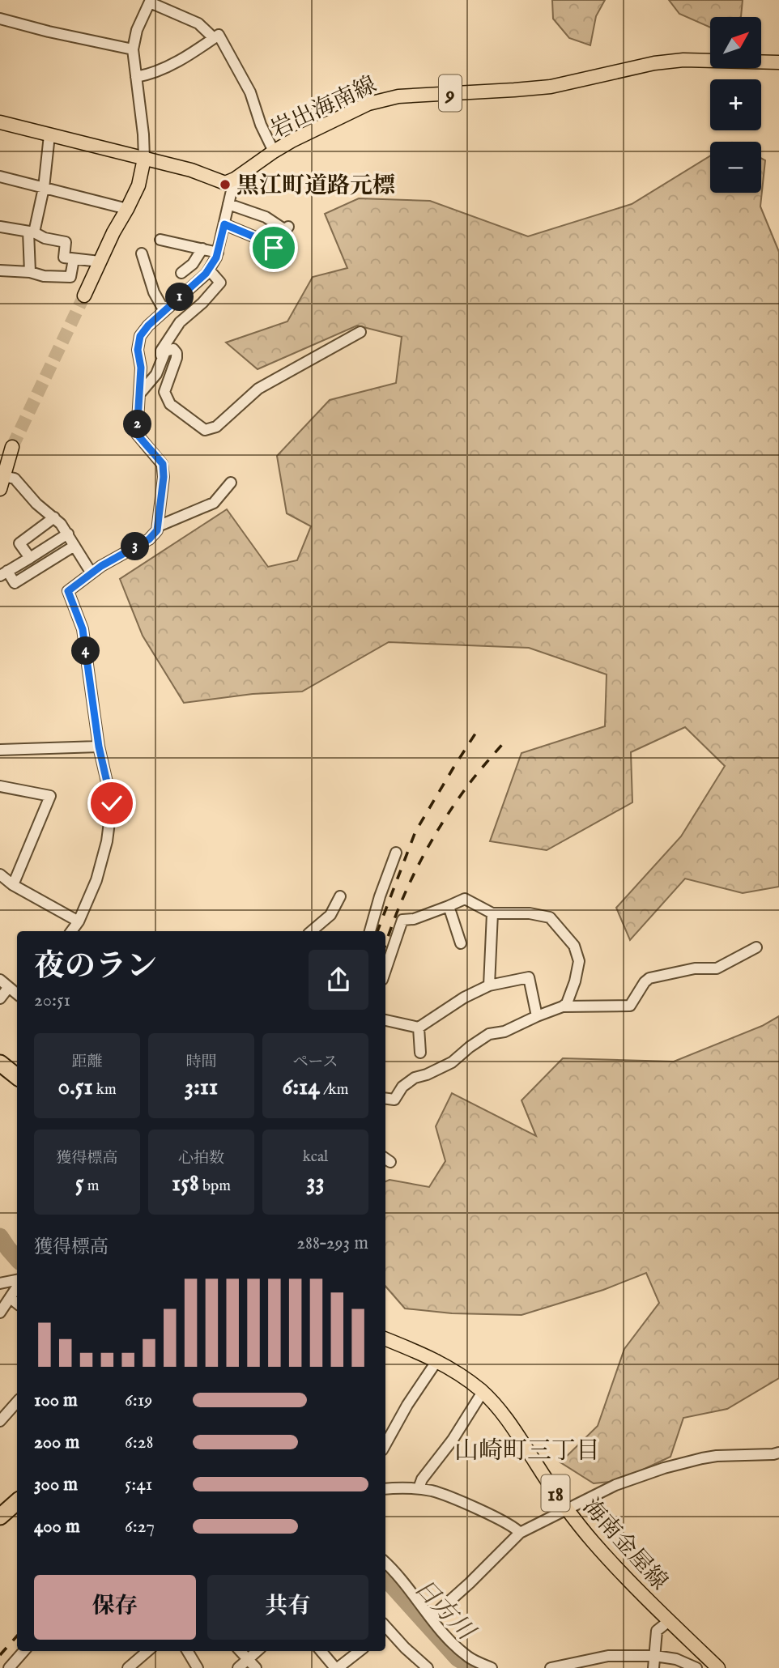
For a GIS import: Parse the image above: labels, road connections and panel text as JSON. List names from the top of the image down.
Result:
{
  "streets": {
    "main road": [
      "9",
      "岩出海南線",
      "18",
      "海南金屋線"
    ]
  },
  "districts": ["山崎町三丁目"],
  "water": ["日方川"],
  "places": ["黒江町道路元標"],
  "north": "top right",
  "page": {
    "map_buttons": ["+", "−"],
    "pins": [
      "1",
      "2",
      "3",
      "4"
    ],
    "heading": ["夜のラン", "20:51"],
    "stats": [
      ["距離", "0.51 km"],
      ["時間", "3:11"],
      ["ペース", "6:14 /km"],
      ["獲得標高", "5 m"],
      ["心拍数", "158 bpm"],
      ["kcal", "33"]
    ],
    "chart": ["獲得標高", "288–293 m"],
    "list": [
      {
        "name": "100 m",
        "note": "6:19"
      },
      {
        "name": "200 m",
        "note": "6:28"
      },
      {
        "name": "300 m",
        "note": "5:41"
      },
      {
        "name": "400 m",
        "note": "6:27"
      }
    ],
    "buttons": ["保存", "共有"]
  }
}
